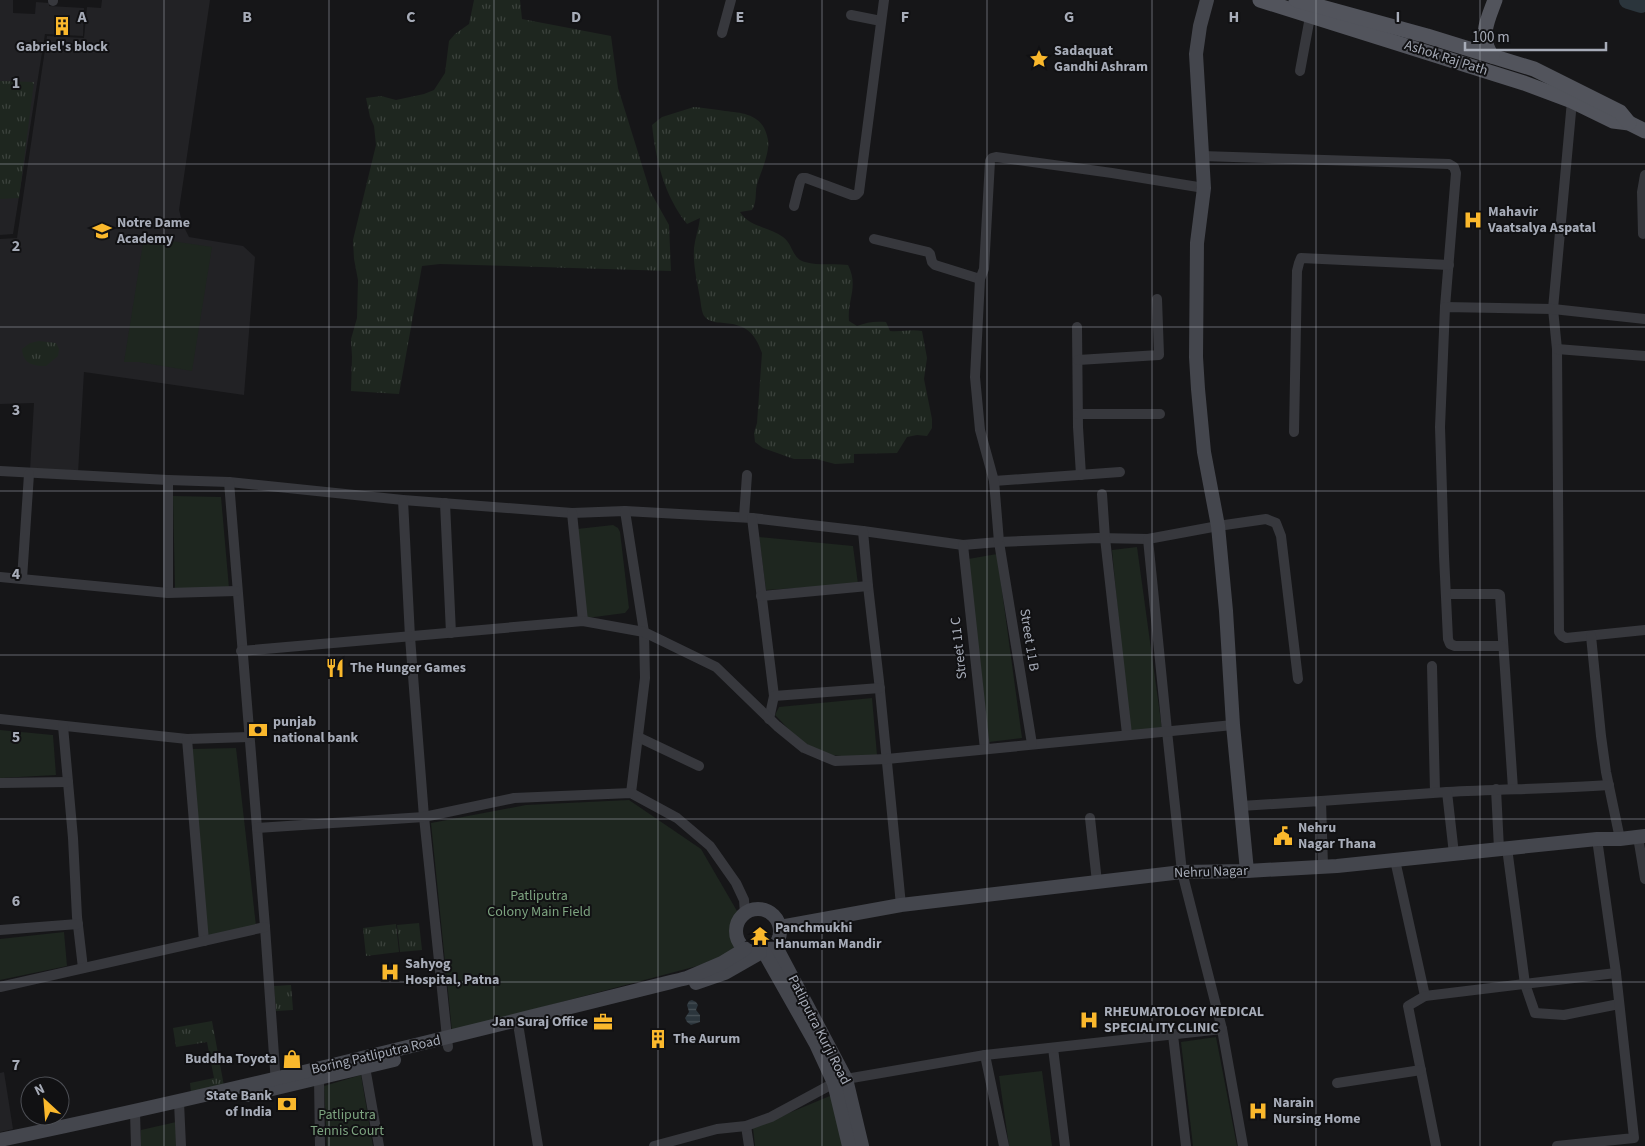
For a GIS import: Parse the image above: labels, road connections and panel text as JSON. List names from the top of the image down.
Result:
{
  "streets": {
    "main road": ["Ashok Raj Path"],
    "street": [
      "Street 11 B",
      "Street 11 C",
      "Nehru Nagar",
      "Patliputra Kurji Road",
      "Boring Patliputra Road"
    ]
  },
  "crossings": [
    ["Nehru Nagar", "Patliputra Kurji Road"],
    ["Nehru Nagar", "Boring Patliputra Road"],
    ["Patliputra Kurji Road", "Boring Patliputra Road"]
  ],
  "parks": ["Patliputra Colony Main Field", "Patliputra Tennis Court"],
  "places": {
    "building": ["Gabriel's block", "The Aurum"],
    "place": ["Sadaquat Gandhi Ashram"],
    "hospital": [
      "Mahavir Vaatsalya Aspatal",
      "Sahyog Hospital, Patna",
      "RHEUMATOLOGY MEDICAL SPECIALITY CLINIC",
      "Narain Nursing Home"
    ],
    "school or university": ["Notre Dame Academy"],
    "restaurant": ["The Hunger Games"],
    "bank": ["punjab national bank", "State Bank of India"],
    "public building": ["Nehru Nagar Thana"],
    "temple": ["Panchmukhi Hanuman Mandir"],
    "office": ["Jan Suraj Office"],
    "shop": ["Buddha Toyota"]
  },
  "scale_bar": "100 m",
  "north": "top left",
  "grid": {
    "columns": [
      "A",
      "B",
      "C",
      "D",
      "E",
      "F",
      "G",
      "H",
      "I"
    ],
    "rows": [
      "1",
      "2",
      "3",
      "4",
      "5",
      "6",
      "7"
    ]
  }
}
